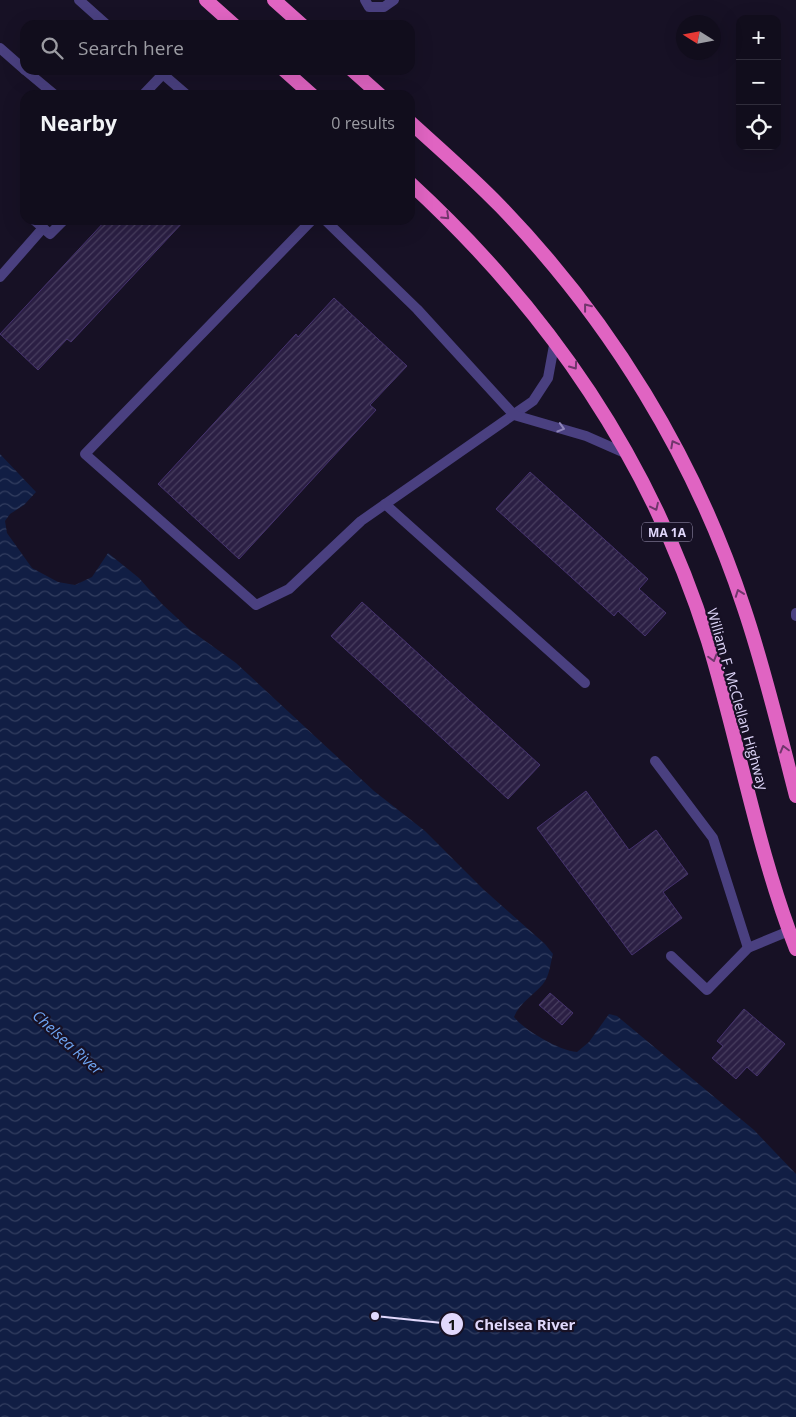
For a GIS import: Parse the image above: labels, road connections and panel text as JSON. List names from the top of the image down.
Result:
{
  "streets": {
    "highway": ["MA 1A", "William F. McClellan Highway"]
  },
  "water": ["Chelsea River"],
  "places": ["Chelsea River"],
  "north": "left",
  "page": {
    "map_buttons": ["+", "−"],
    "search": "Search here",
    "heading": ["Nearby", "0 results"]
  }
}
